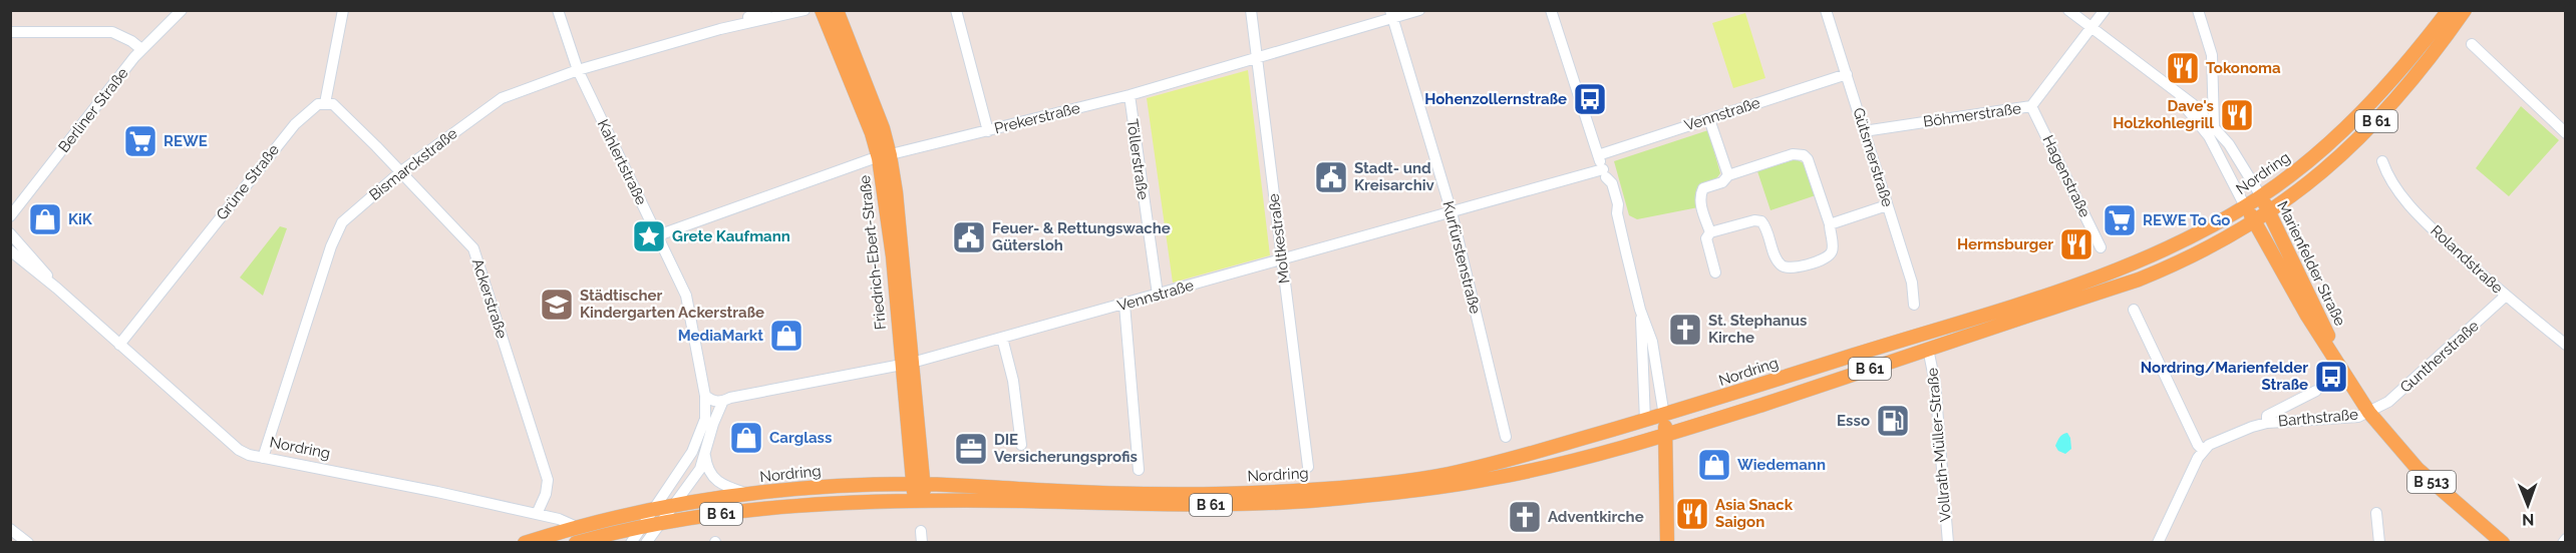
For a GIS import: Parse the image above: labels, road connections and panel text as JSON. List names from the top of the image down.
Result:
{
  "streets": {
    "main road": [
      "B 61",
      "Nordring",
      "Friedrich-Ebert-Straße",
      "Marienfelder Straße",
      "B 513"
    ],
    "street": [
      "Berliner Straße",
      "Vennstraße",
      "Böhmerstraße",
      "Prekerstraße",
      "Gütsmerstraße",
      "Töllerstraße",
      "Kahlertstraße",
      "Bismarckstraße",
      "Hagenstraße",
      "Grüne Straße",
      "Moltkestraße",
      "Kurfürstenstraße",
      "Rolandstraße",
      "Ackerstraße",
      "Guntherstraße",
      "Barthstraße",
      "Vollrath-Müller-Straße"
    ]
  },
  "crossings": [
    ["Vennstraße", "Gütsmerstraße"],
    ["Vennstraße", "Töllerstraße"],
    ["Vennstraße", "Moltkestraße"],
    ["Vennstraße", "Friedrich-Ebert-Straße"],
    ["Vennstraße", "Kurfürstenstraße"],
    ["Böhmerstraße", "Gütsmerstraße"],
    ["Böhmerstraße", "Hagenstraße"],
    ["Böhmerstraße", "Marienfelder Straße"],
    ["Prekerstraße", "Töllerstraße"],
    ["Prekerstraße", "Kahlertstraße"],
    ["Prekerstraße", "Moltkestraße"],
    ["Prekerstraße", "Friedrich-Ebert-Straße"],
    ["Prekerstraße", "Kurfürstenstraße"],
    ["B 61", "Nordring"],
    ["Kahlertstraße", "Bismarckstraße"],
    ["Kahlertstraße", "Nordring"],
    ["Bismarckstraße", "Nordring"],
    ["Bismarckstraße", "Ackerstraße"],
    ["Nordring", "Grüne Straße"],
    ["Nordring", "Friedrich-Ebert-Straße"],
    ["Nordring", "Marienfelder Straße"],
    ["Nordring", "Ackerstraße"],
    ["Nordring", "Vollrath-Müller-Straße"],
    ["Grüne Straße", "Ackerstraße"],
    ["Rolandstraße", "Guntherstraße"],
    ["Marienfelder Straße", "Guntherstraße"],
    ["Marienfelder Straße", "Barthstraße"],
    ["Guntherstraße", "Barthstraße"]
  ],
  "places": {
    "restaurant": [
      "Tokonoma",
      "Dave's Holzkohlegrill",
      "Hermsburger",
      "Asia Snack Saigon"
    ],
    "bus stop": ["Hohenzollernstraße", "Nordring/Marienfelder Straße"],
    "supermarket": ["REWE", "REWE To Go"],
    "public building": ["Stadt- und Kreisarchiv", "Feuer- & Rettungswache Gütersloh"],
    "shop": [
      "KiK",
      "MediaMarkt",
      "Carglass",
      "Wiedemann"
    ],
    "place": ["Grete Kaufmann"],
    "school or university": ["Städtischer Kindergarten Ackerstraße"],
    "church": ["St. Stephanus Kirche", "Adventkirche"],
    "fuel station": ["Esso"],
    "office": ["DIE Versicherungsprofis"]
  },
  "north": "bottom"
}
